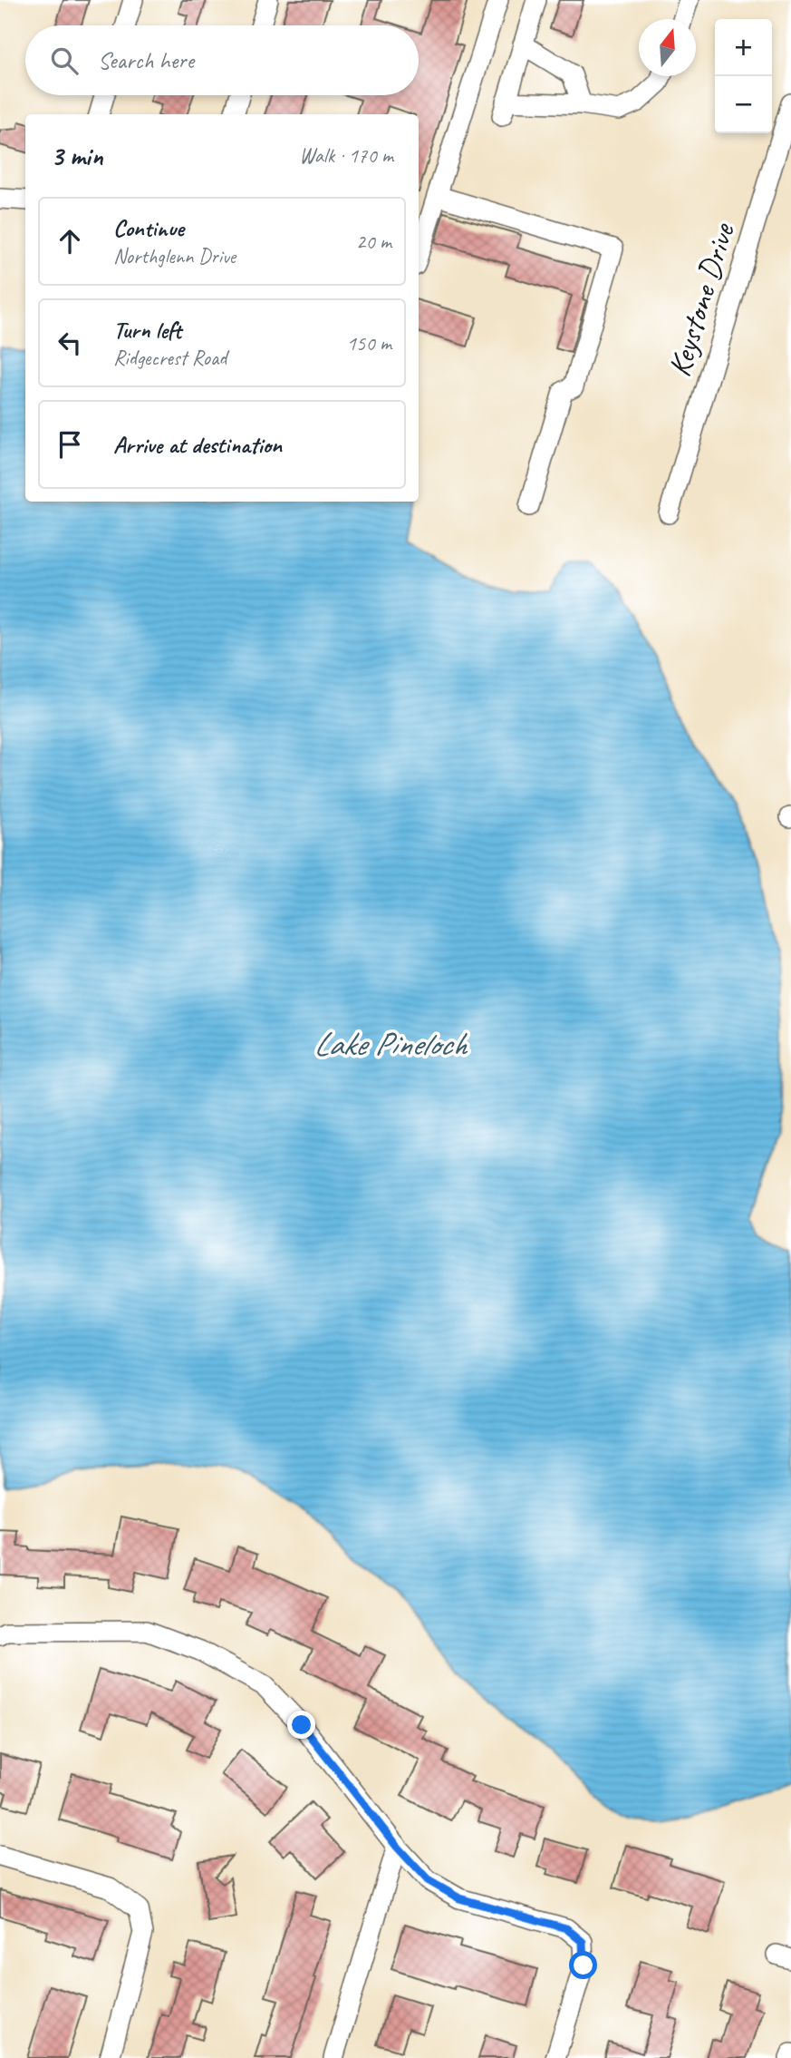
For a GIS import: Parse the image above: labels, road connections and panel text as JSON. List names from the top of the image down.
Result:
{
  "streets": {
    "street": ["Keystone Drive"]
  },
  "water": ["Lake Pineloch"],
  "north": "top",
  "page": {
    "map_buttons": ["+", "−"],
    "search": "Search here",
    "heading": ["3 min", "Walk · 170 m"],
    "list": [
      ["Continue", "Northglenn Drive", "20 m"],
      ["Turn left", "Ridgecrest Road", "150 m"],
      "Arrive at destination"
    ]
  }
}
